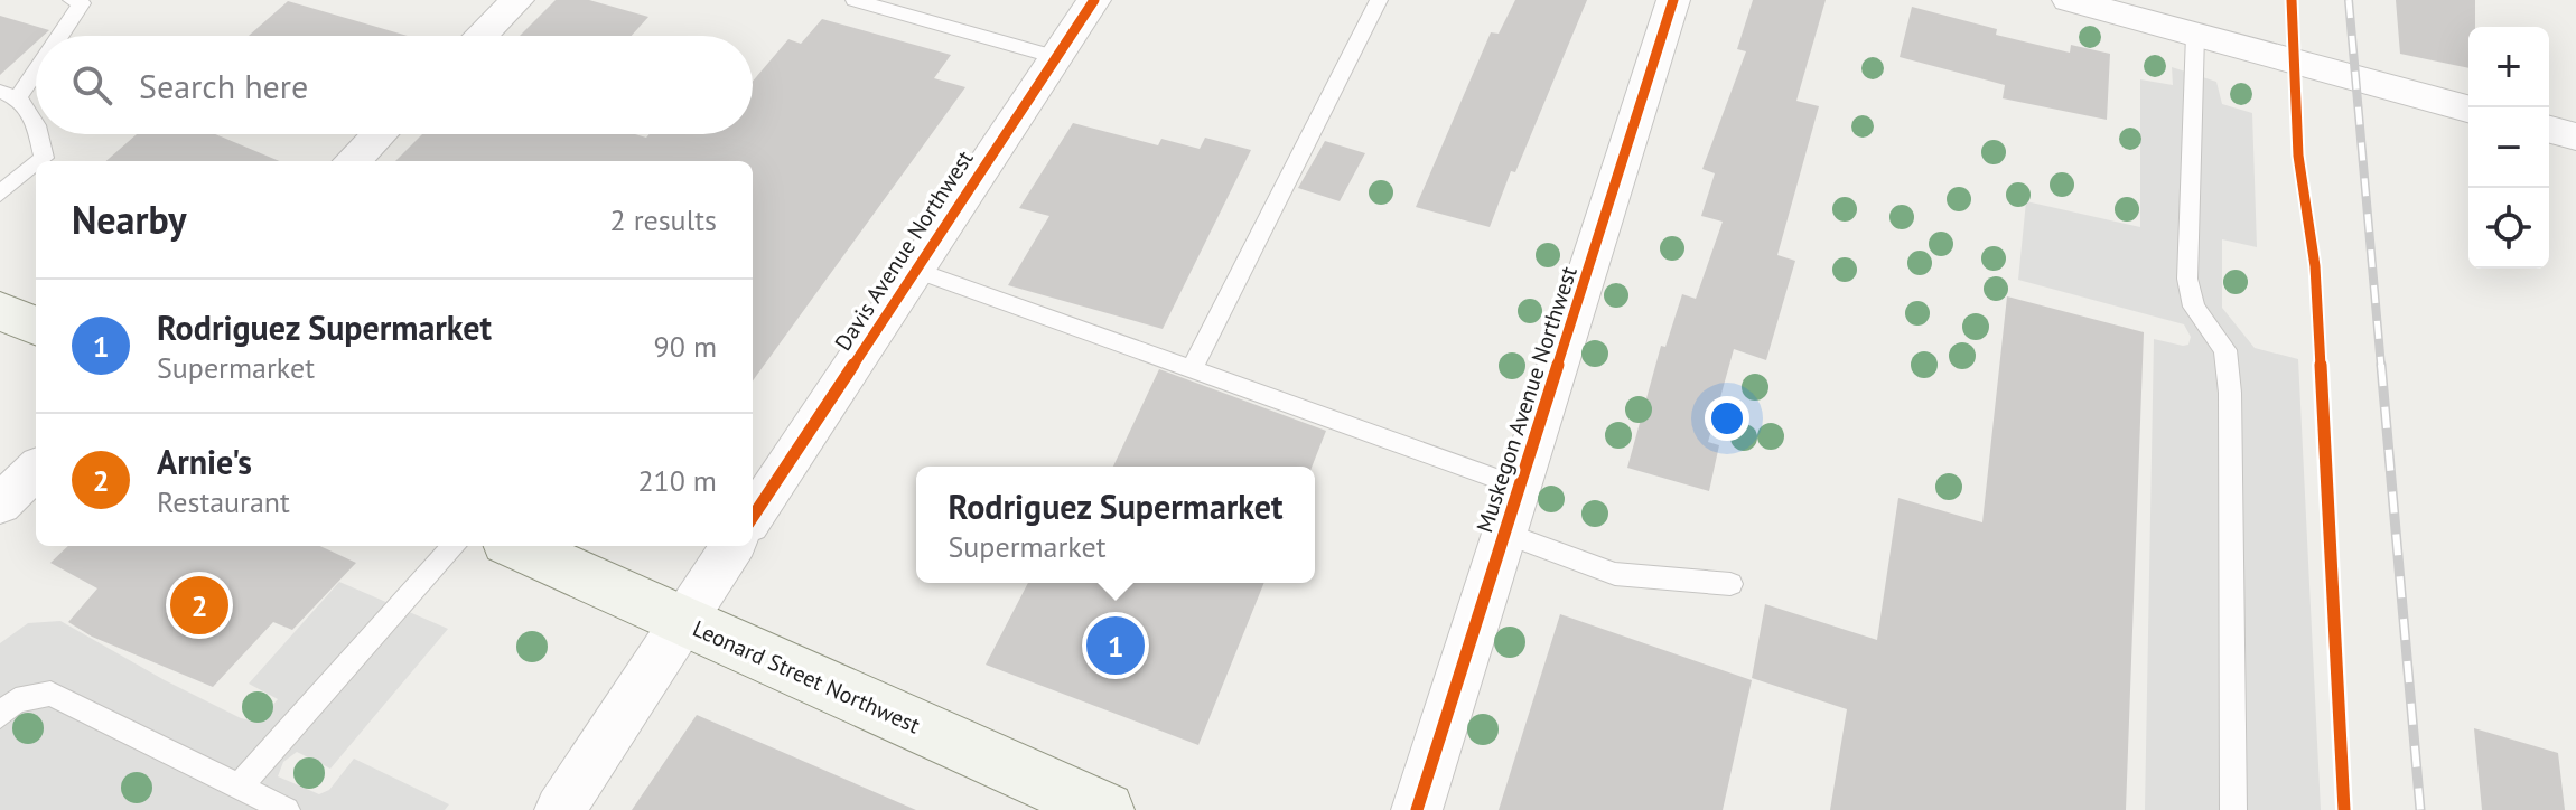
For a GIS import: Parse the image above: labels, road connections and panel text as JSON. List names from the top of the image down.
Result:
{
  "streets": {
    "main road": ["Leonard Street Northwest"],
    "street": ["Davis Avenue Northwest", "Muskegon Avenue Northwest"]
  },
  "page": {
    "map_buttons": ["+", "−"],
    "search": "Search here",
    "heading": ["Nearby", "2 results"],
    "list": [
      {
        "mark": "1",
        "name": "Rodriguez Supermarket",
        "note": "Supermarket",
        "value": "90 m"
      },
      {
        "mark": "2",
        "name": "Arnie's",
        "note": "Restaurant",
        "value": "210 m"
      }
    ],
    "popup": ["Rodriguez Supermarket", "Supermarket"],
    "pins": ["2", "1"]
  }
}
